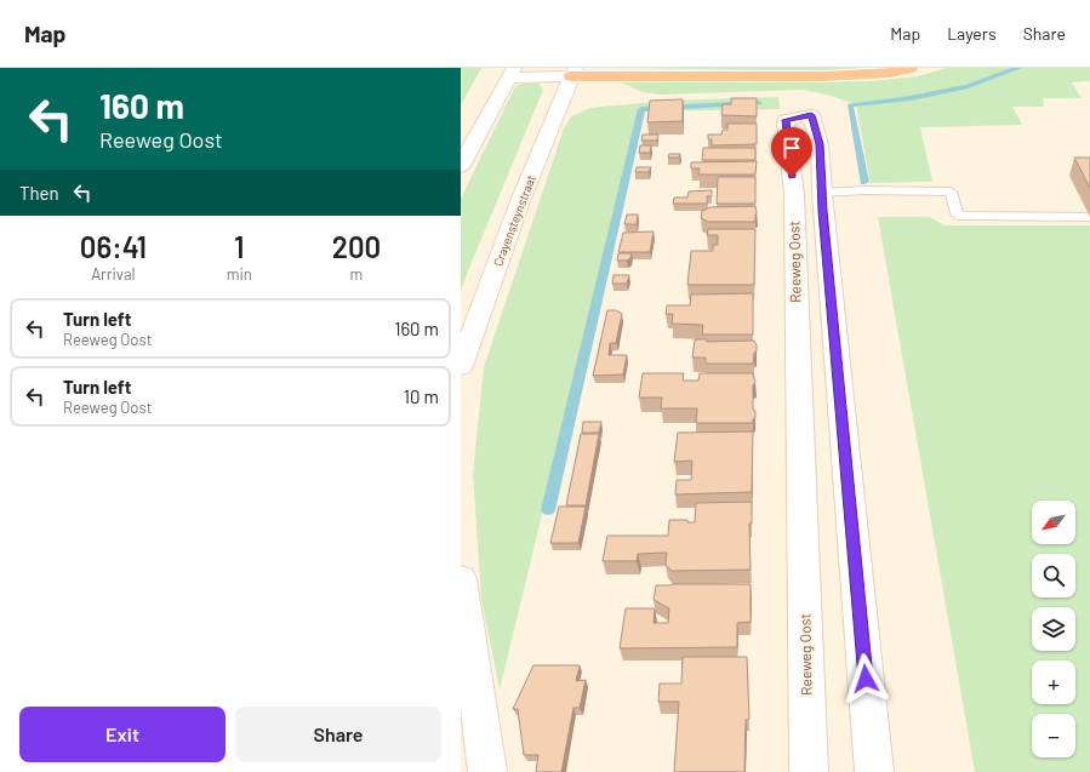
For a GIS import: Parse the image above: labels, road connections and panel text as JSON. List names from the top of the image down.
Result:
{
  "streets": {
    "street": ["Crayensteynstraat", "Reeweg Oost"]
  },
  "north": "bottom left",
  "page": {
    "header": "Map",
    "nav": ["Map", "Layers", "Share"],
    "turn": ["160 m", "Reeweg Oost"],
    "then": "Then",
    "eta": [
      "06:41",
      "Arrival",
      "1",
      "min",
      "200",
      "m"
    ],
    "list": [
      {
        "name": "Turn left",
        "note": "Reeweg Oost",
        "value": "160 m"
      },
      {
        "name": "Turn left",
        "note": "Reeweg Oost",
        "value": "10 m"
      }
    ],
    "map_buttons": ["+", "−"],
    "buttons": ["Exit", "Share"]
  }
}
